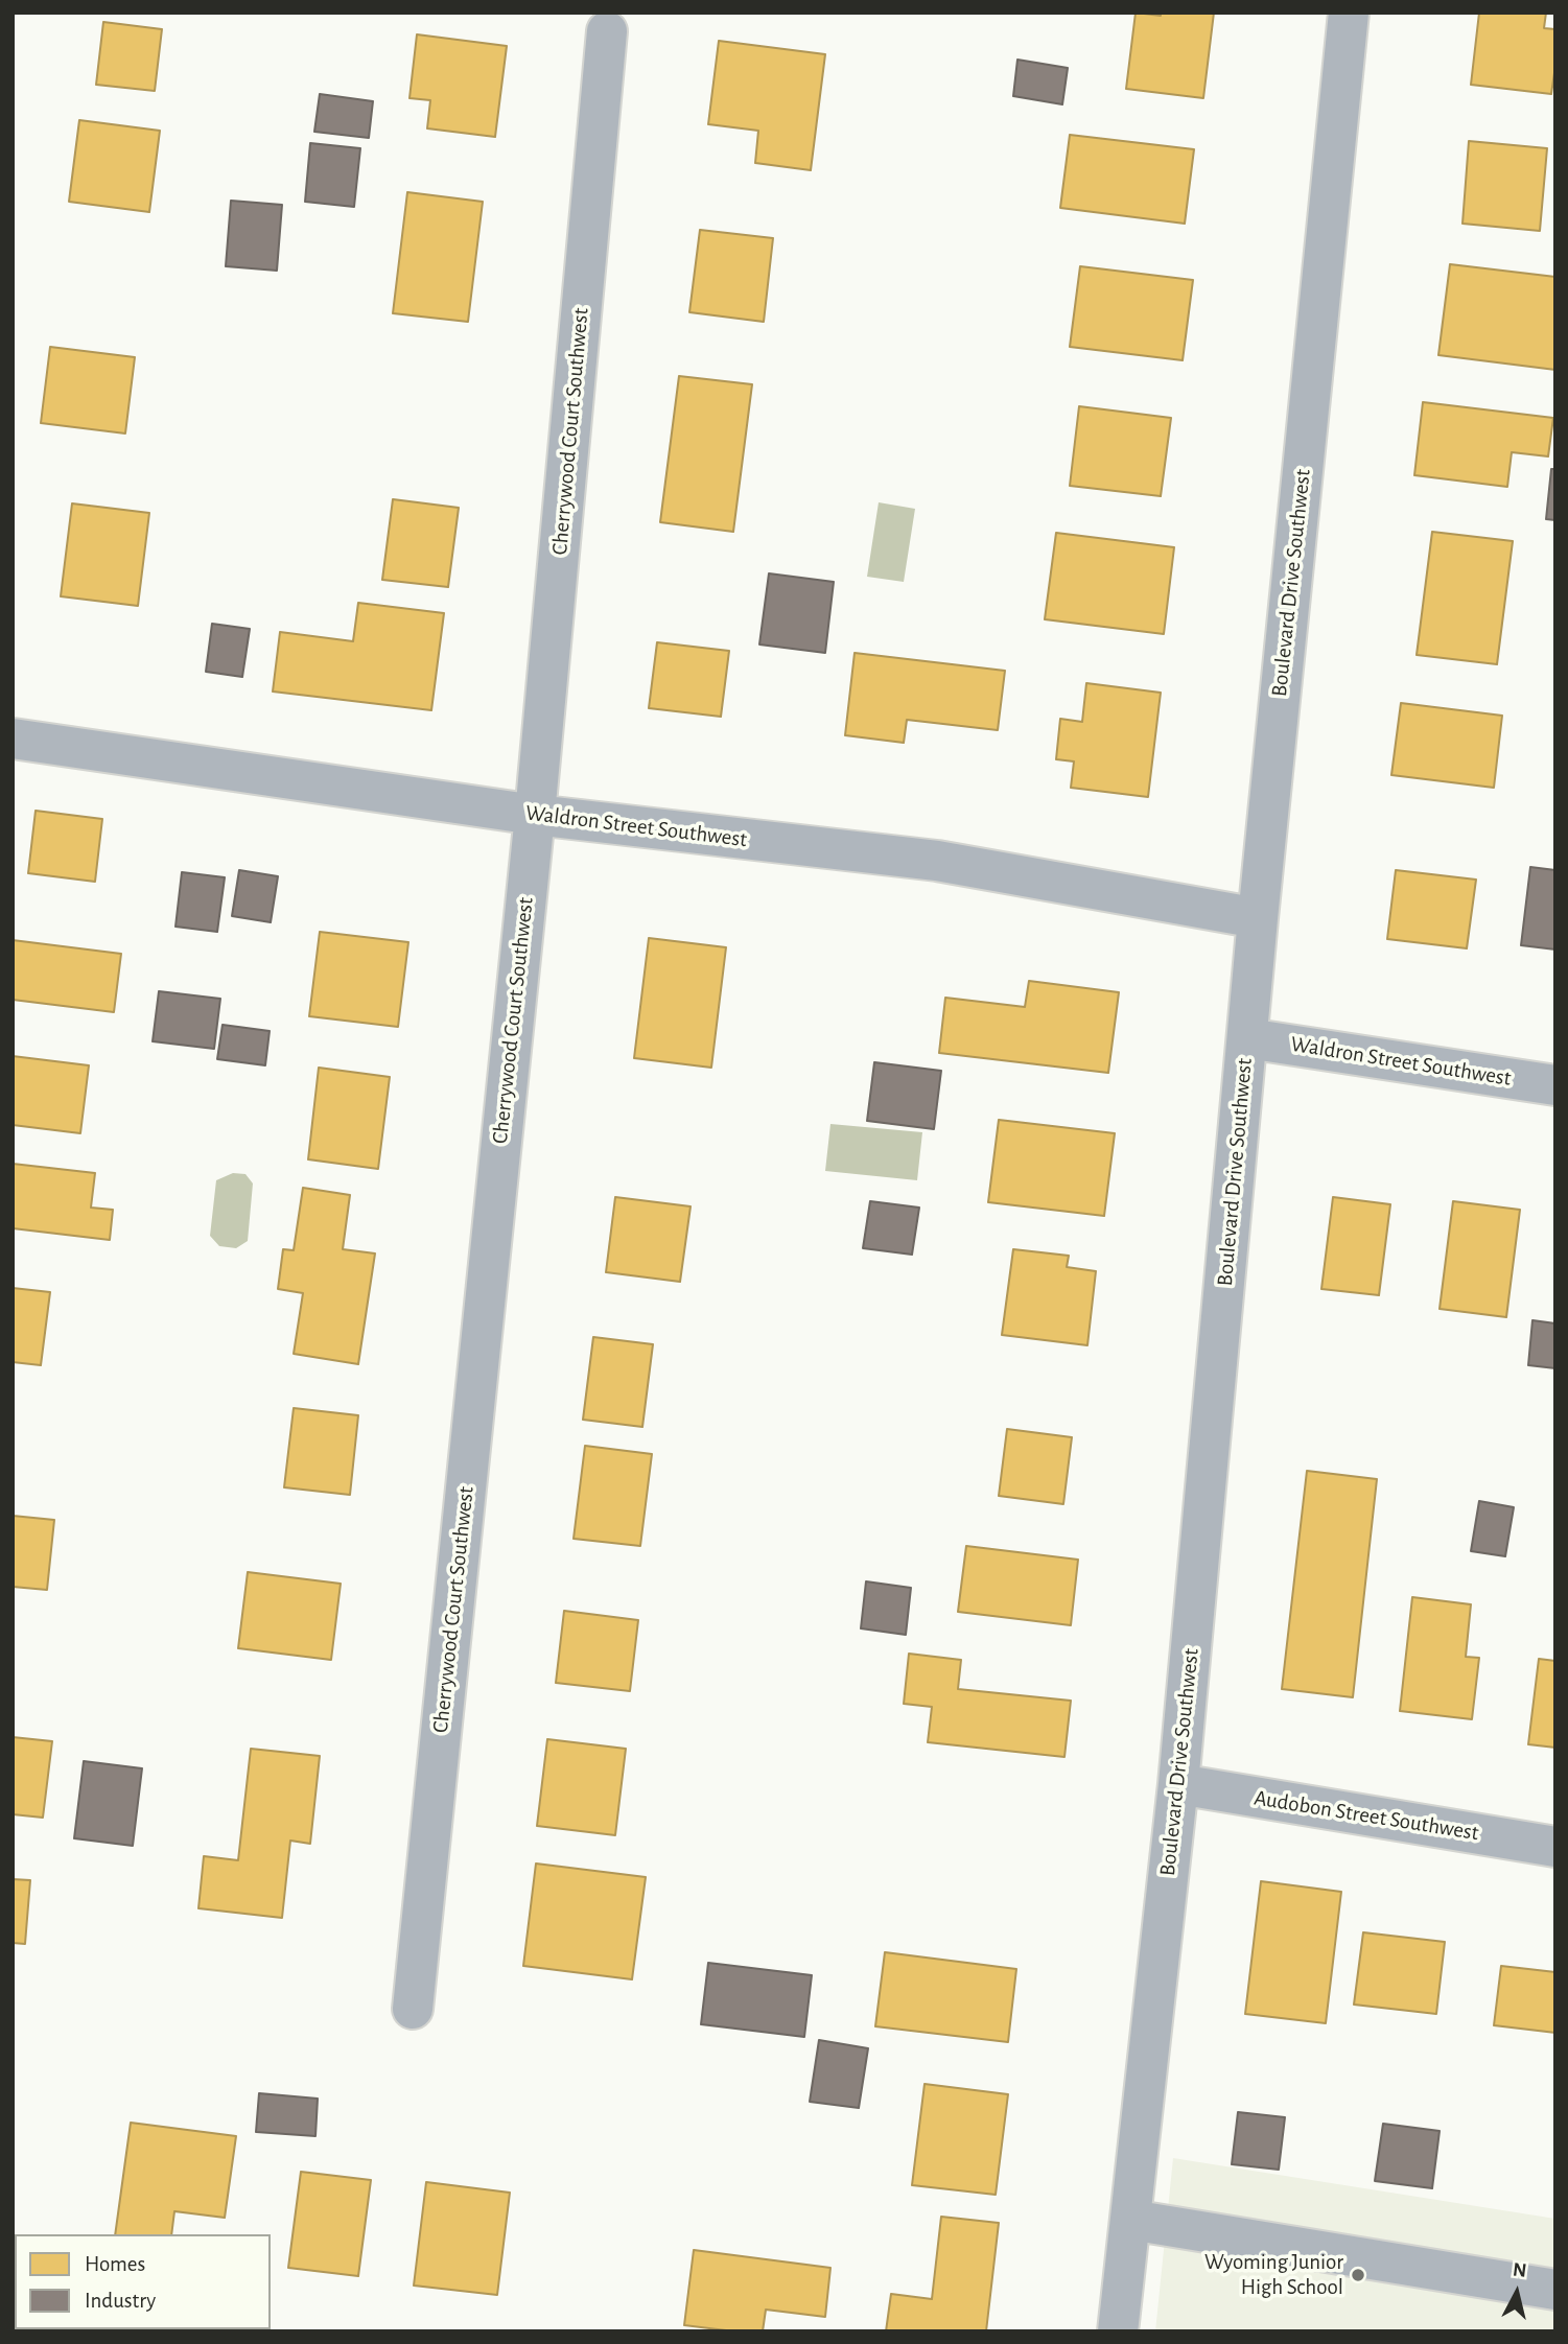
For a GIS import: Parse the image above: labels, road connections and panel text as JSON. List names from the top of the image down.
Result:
{
  "streets": {
    "street": [
      "Cherrywood Court Southwest",
      "Boulevard Drive Southwest",
      "Waldron Street Southwest",
      "Audobon Street Southwest"
    ]
  },
  "crossings": [
    ["Cherrywood Court Southwest", "Waldron Street Southwest"],
    ["Boulevard Drive Southwest", "Waldron Street Southwest"],
    ["Boulevard Drive Southwest", "Audobon Street Southwest"]
  ],
  "places": ["Wyoming Junior High School"],
  "legend": ["Homes", "Industry"],
  "north": "top"
}
